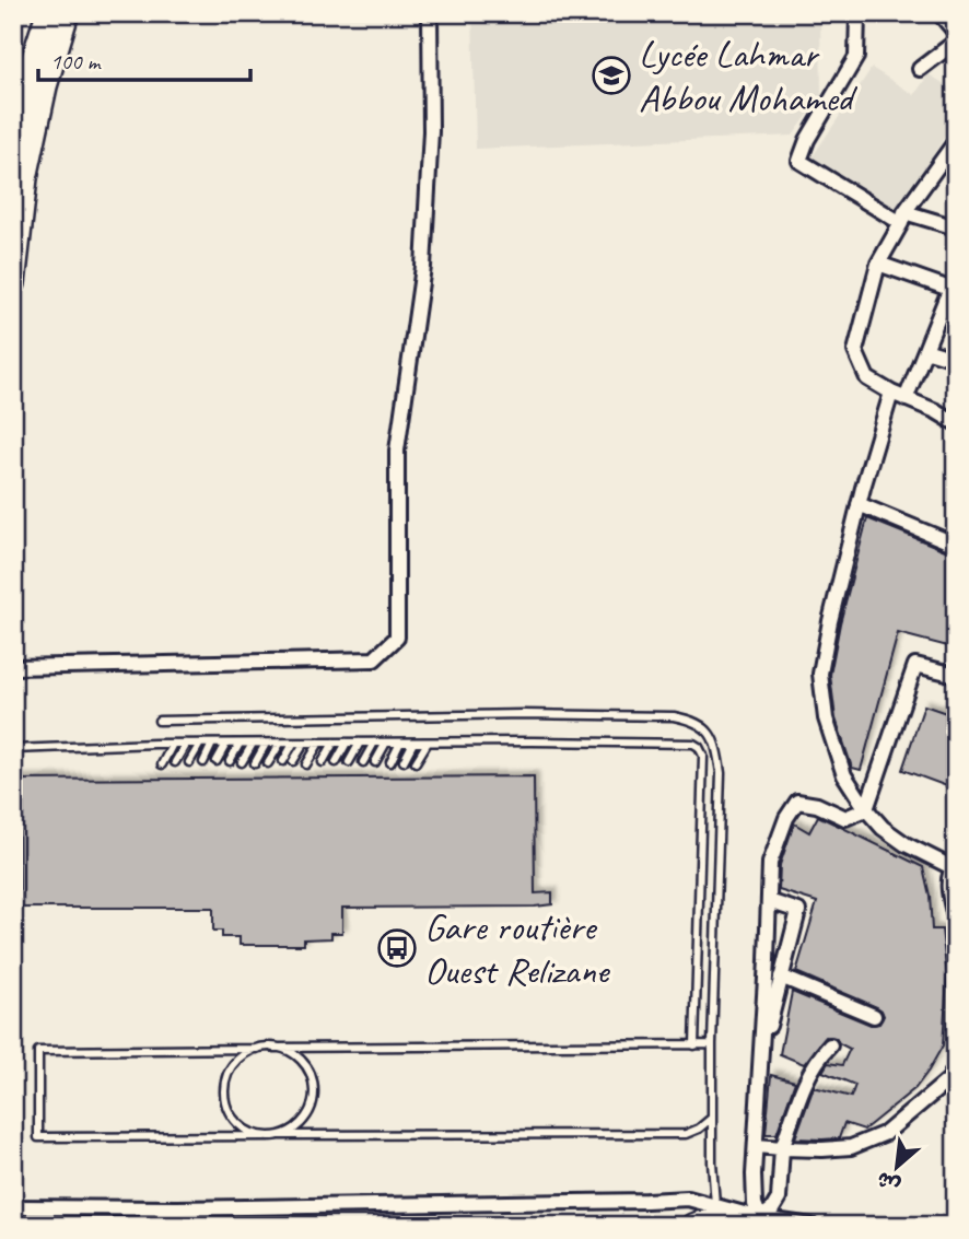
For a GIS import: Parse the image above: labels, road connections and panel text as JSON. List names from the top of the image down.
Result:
{
  "places": {
    "school or university": ["Lycée Lahmar Abbou Mohamed"],
    "bus stop": ["Gare routière Ouest Relizane"]
  },
  "scale_bar": "100 m",
  "north": "bottom left"
}
